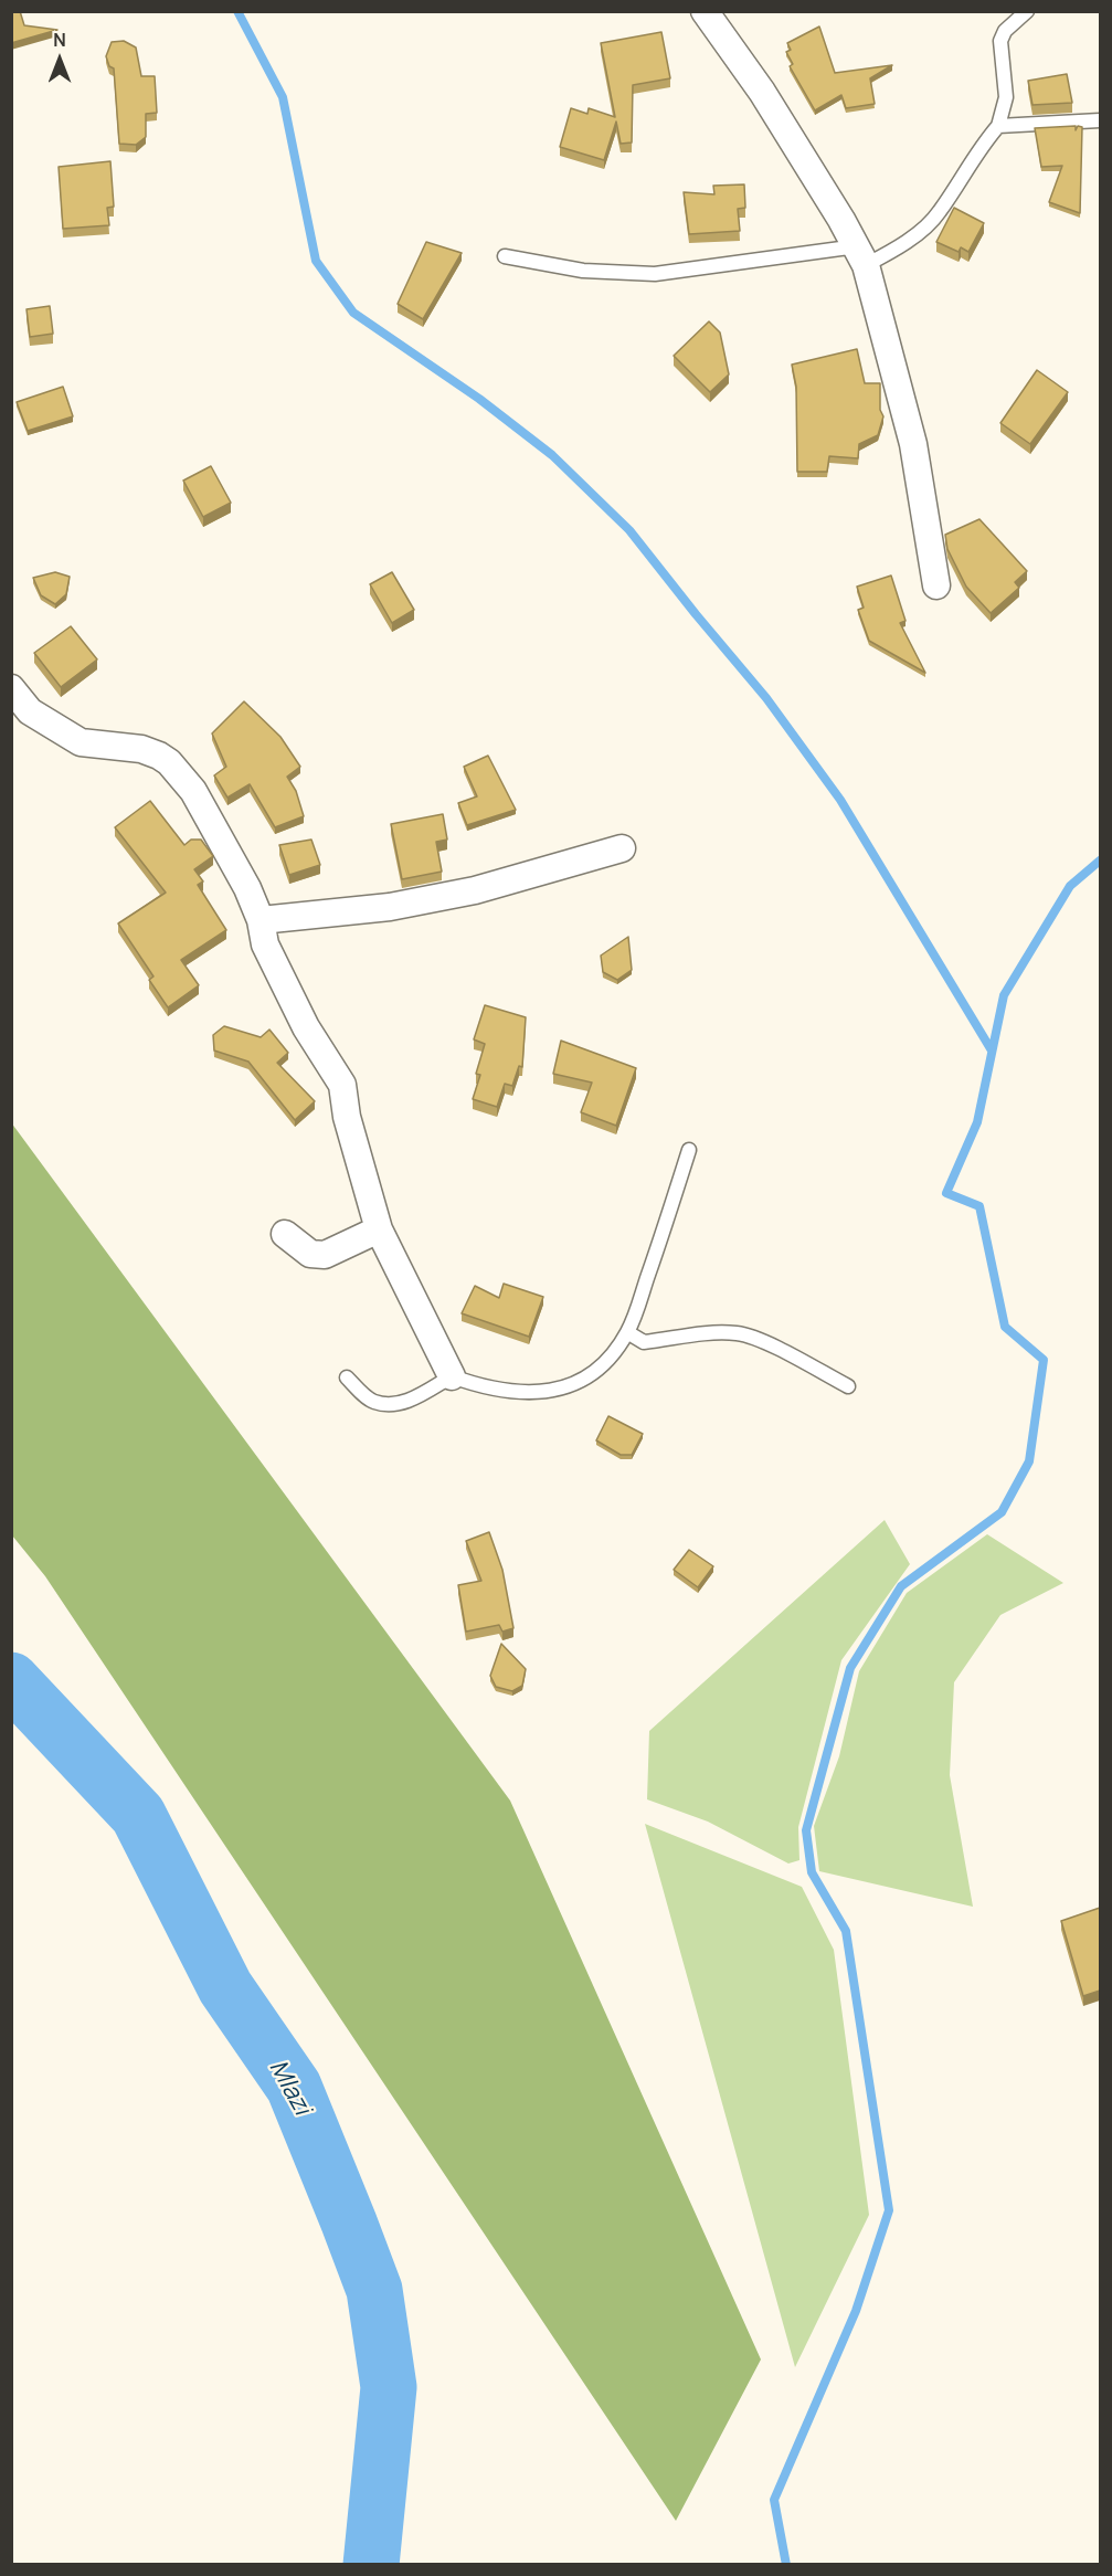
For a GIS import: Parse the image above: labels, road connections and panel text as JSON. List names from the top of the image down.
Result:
{
  "water": ["Mlazi"],
  "north": "top"
}
